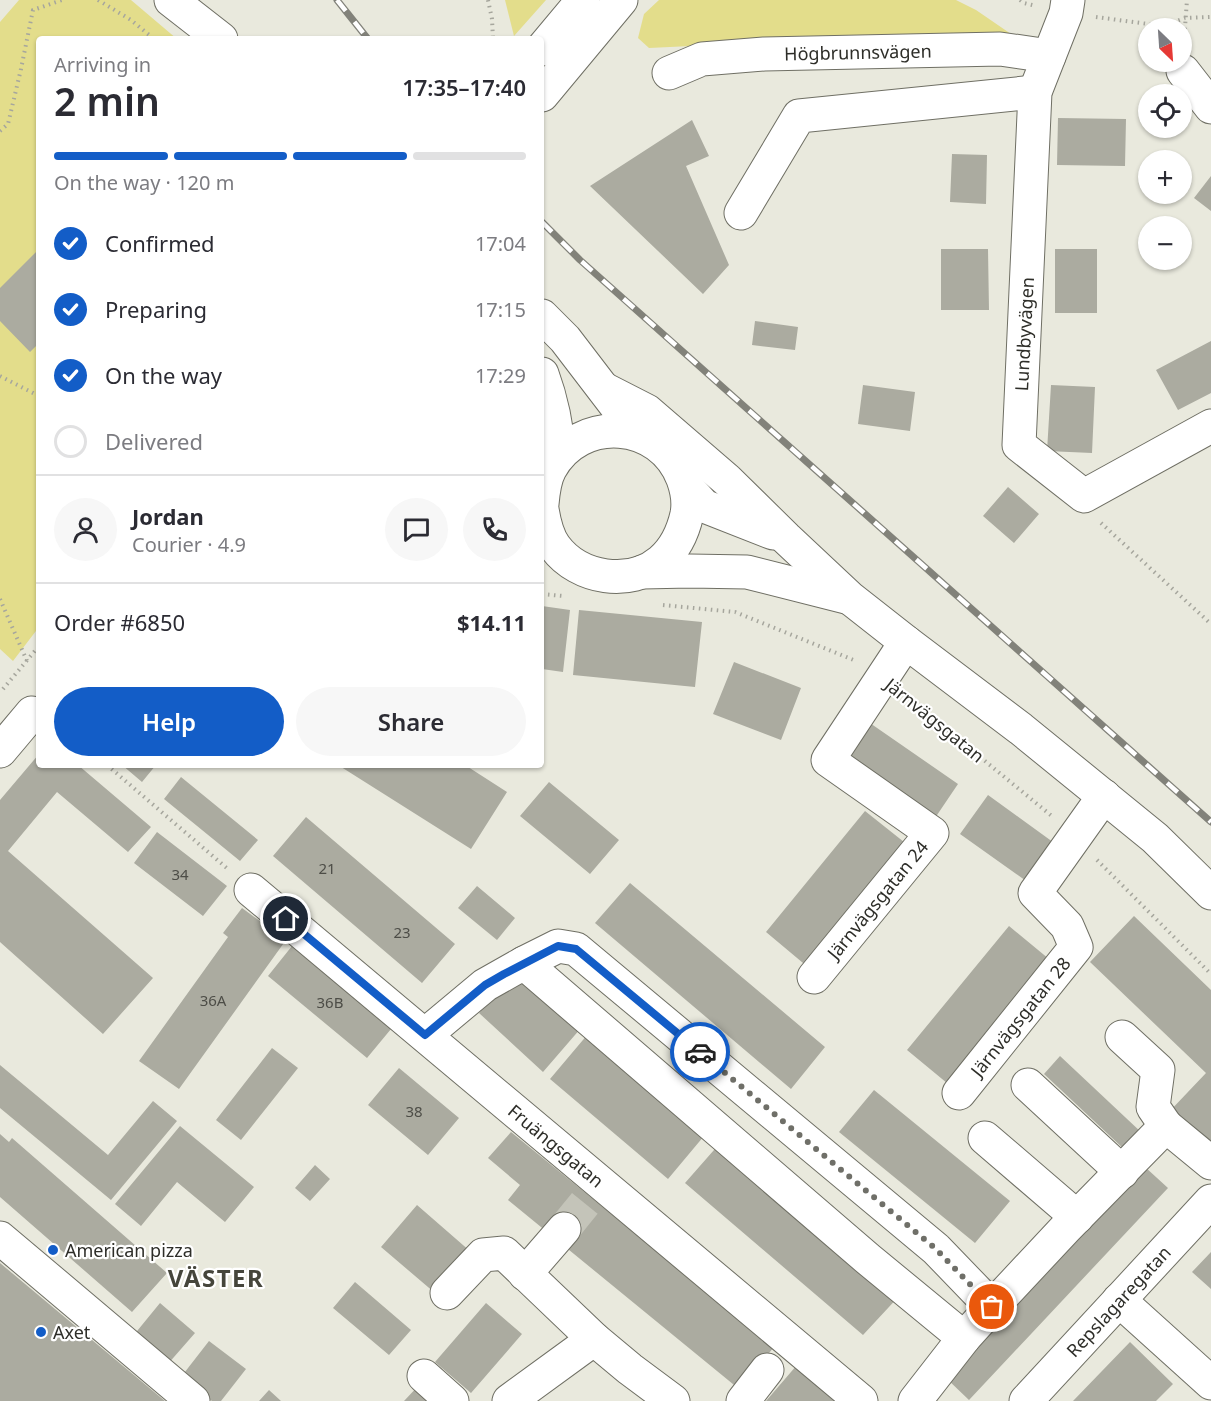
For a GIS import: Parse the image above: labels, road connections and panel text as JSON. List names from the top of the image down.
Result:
{
  "streets": {
    "main road": [
      "Högbrunnsvägen",
      "Lundbyvägen",
      "Järnvägsgatan 24",
      "Järnvägsgatan 28",
      "Fruängsgatan",
      "Repslagaregatan"
    ],
    "path": ["Järnvägsgatan"]
  },
  "crossings": [
    ["Högbrunnsvägen", "Lundbyvägen"],
    ["Järnvägsgatan", "Järnvägsgatan 24"],
    ["Järnvägsgatan", "Järnvägsgatan 28"]
  ],
  "districts": ["VÄSTER"],
  "places": ["American pizza", "Axet"],
  "house_numbers": [
    "21",
    "34",
    "23",
    "36A",
    "36B",
    "38"
  ],
  "north": "bottom right",
  "page": {
    "map_buttons": ["+", "−"],
    "heading": ["2 min", "Arriving in", "17:35–17:40"],
    "panel": [
      "Jordan",
      "Courier · 4.9",
      "Order #6850",
      "$14.11"
    ],
    "bar": "On the way · 120 m",
    "list": [
      ["Confirmed", "17:04"],
      ["Preparing", "17:15"],
      ["On the way", "17:29"],
      "Delivered"
    ],
    "buttons": ["Help", "Share"]
  }
}
